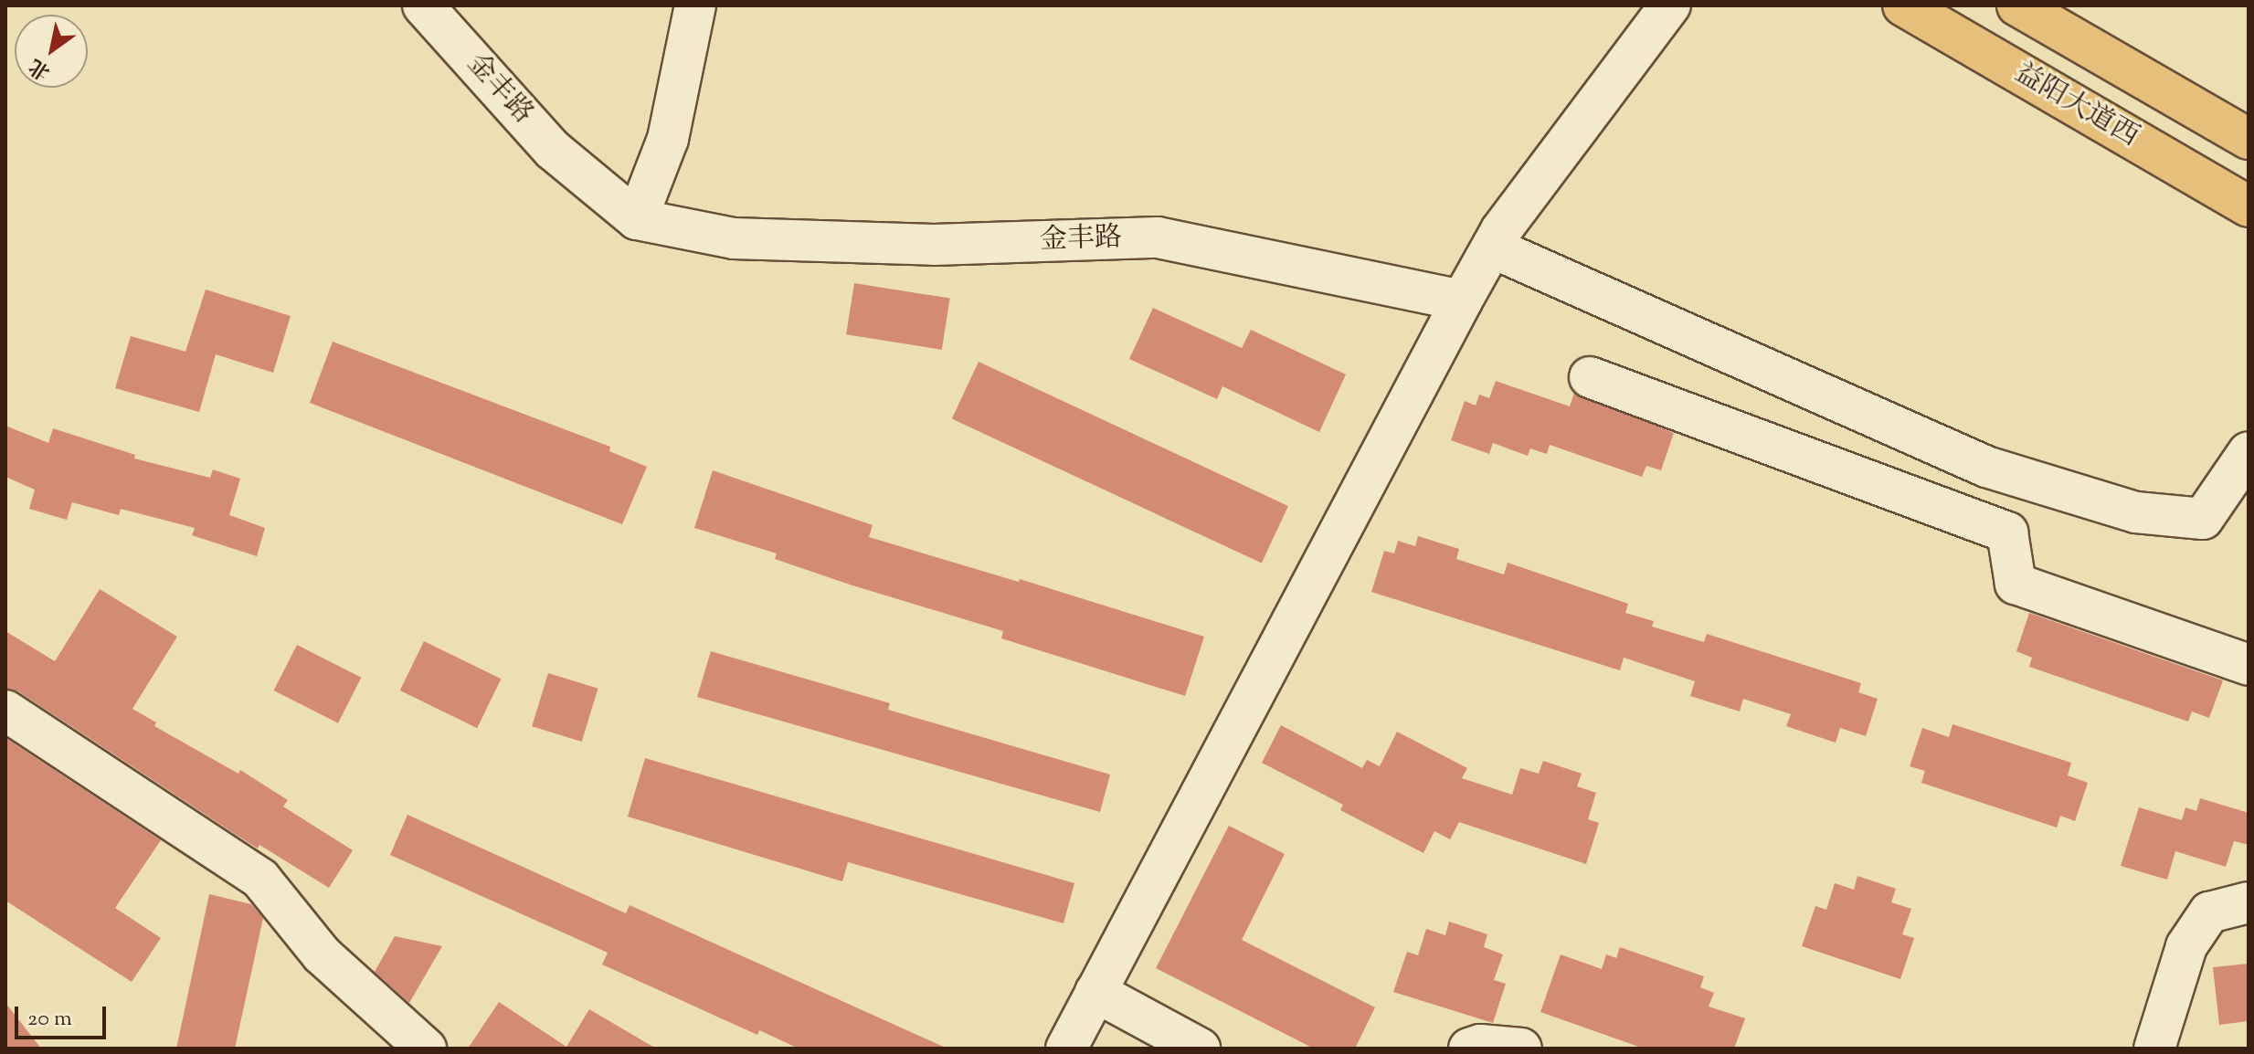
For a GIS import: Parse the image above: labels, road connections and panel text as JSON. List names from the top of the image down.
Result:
{
  "streets": {
    "main road": ["益阳大道西"],
    "street": ["金丰路"]
  },
  "scale_bar": "20 m",
  "north": "bottom left"
}
